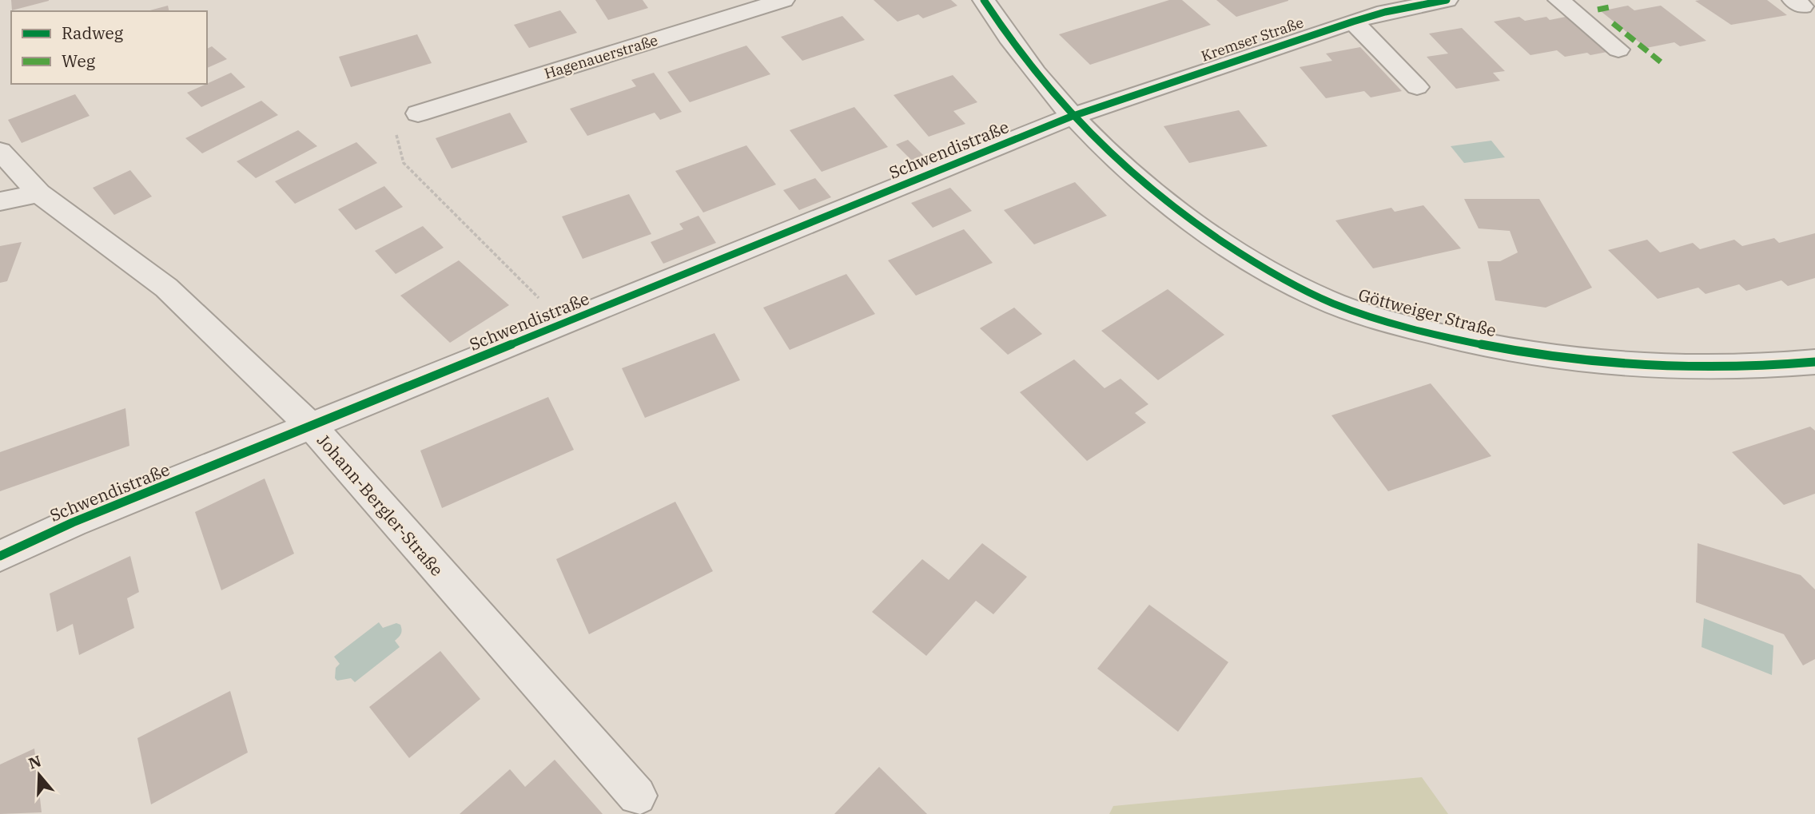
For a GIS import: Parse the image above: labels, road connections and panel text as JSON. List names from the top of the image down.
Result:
{
  "streets": {
    "street": [
      "Kremser Straße",
      "Hagenauerstraße",
      "Schwendistraße",
      "Göttweiger Straße",
      "Johann-Bergler-Straße"
    ]
  },
  "crossings": [
    ["Kremser Straße", "Schwendistraße"],
    ["Kremser Straße", "Göttweiger Straße"],
    ["Schwendistraße", "Göttweiger Straße"],
    ["Schwendistraße", "Johann-Bergler-Straße"]
  ],
  "legend": ["Radweg", "Weg"],
  "north": "top"
}
